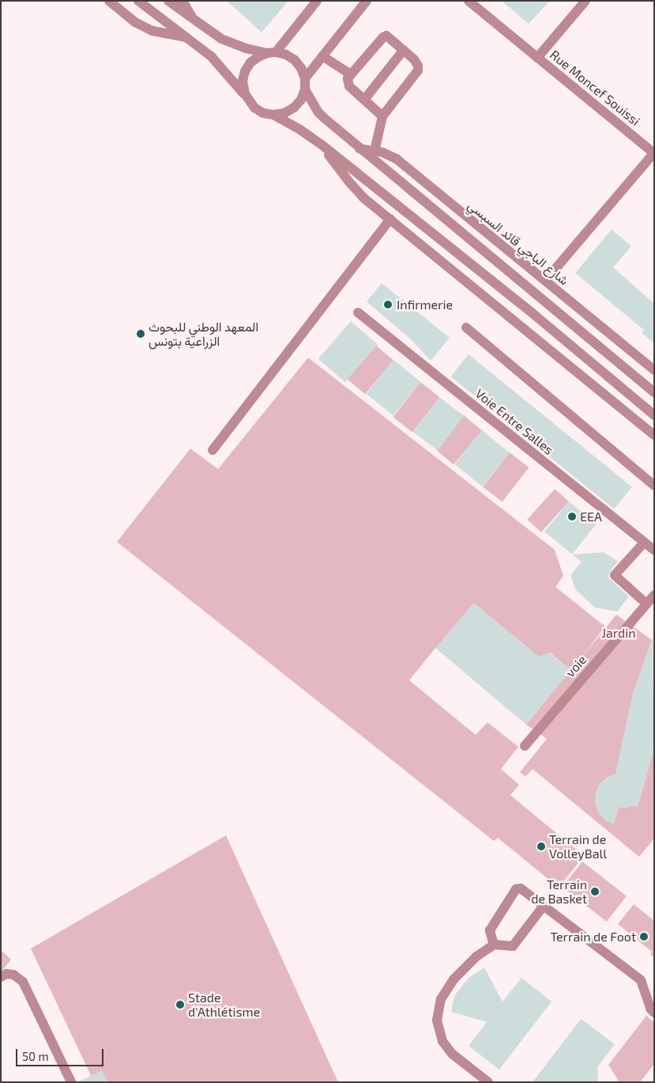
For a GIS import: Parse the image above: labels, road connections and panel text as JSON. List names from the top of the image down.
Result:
{
  "streets": {
    "street": [
      "Rue Moncef Souissi",
      "شارع الباجي قائد السبسي",
      "Voie Entre Salles",
      "voie"
    ]
  },
  "parks": ["Jardin"],
  "places": [
    "Infirmerie",
    "المعهد الوطني للبحوث الزراعية بتونس",
    "EEA",
    "Terrain de VolleyBall",
    "Terrain de Basket",
    "Terrain de Foot",
    "Stade d'Athlétisme"
  ],
  "scale_bar": "50 m"
}
